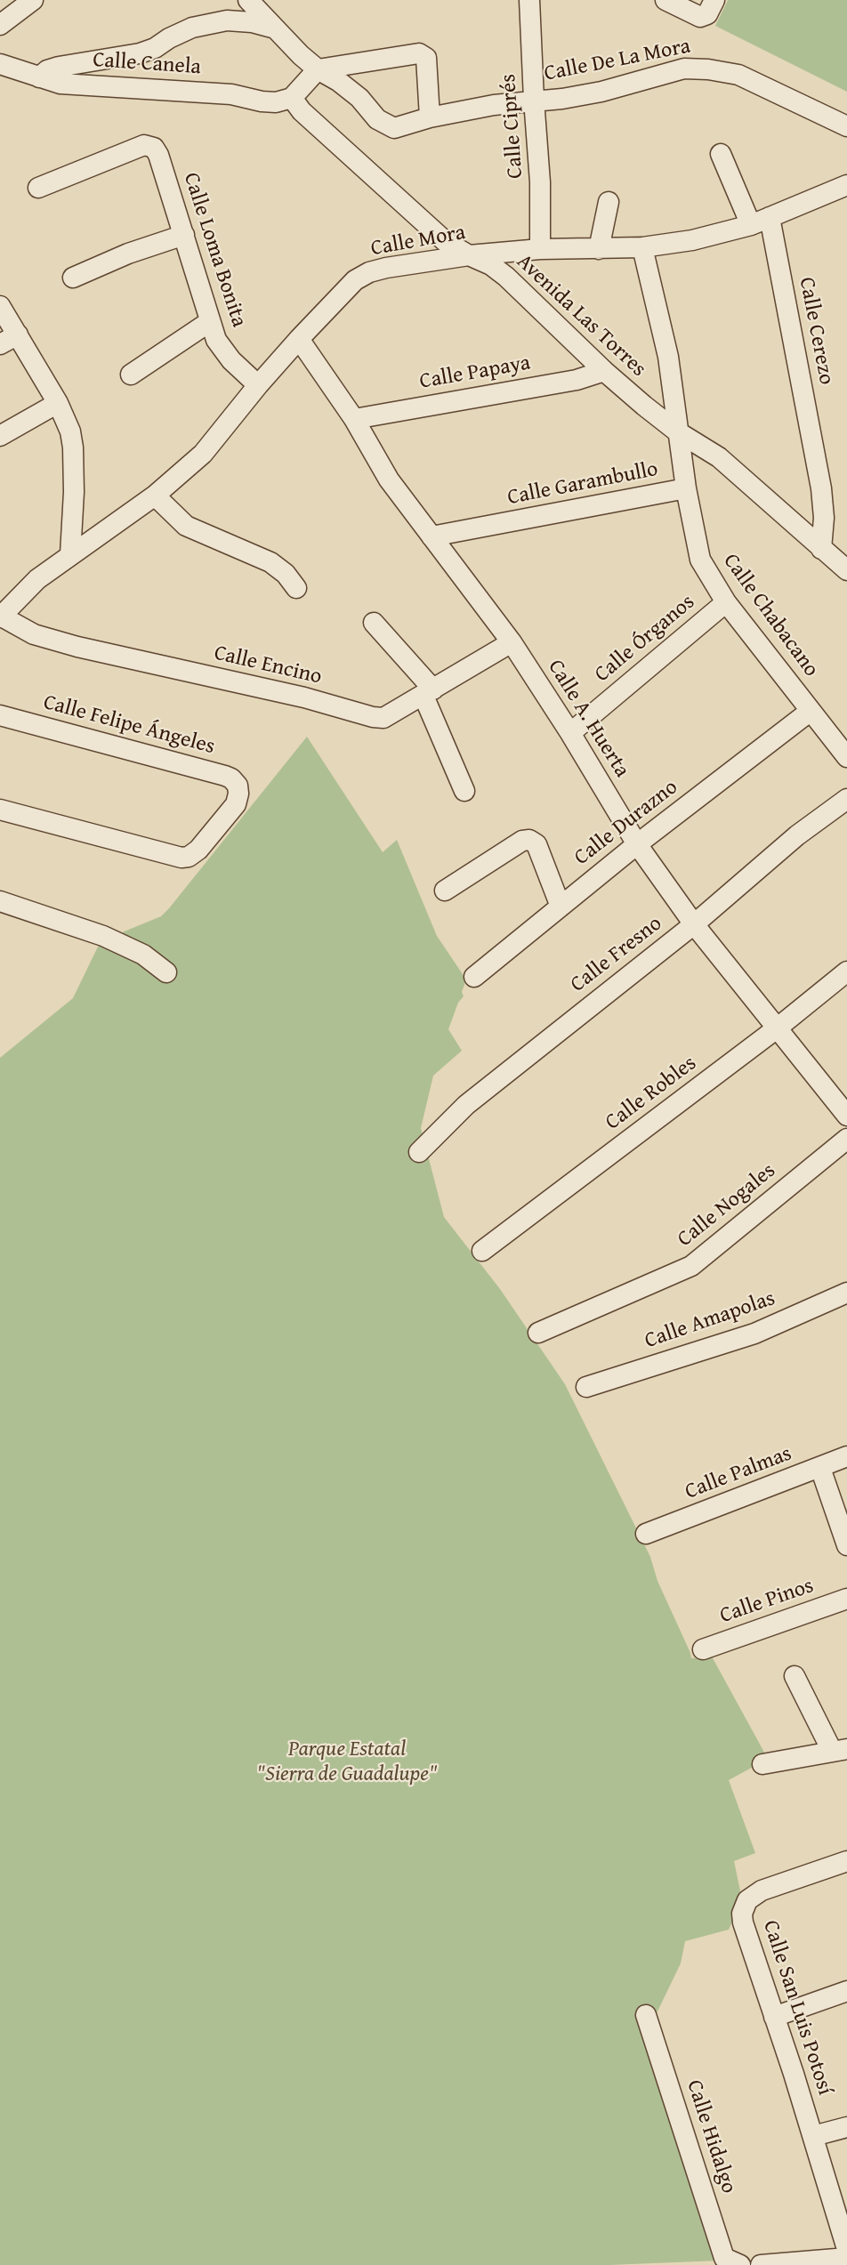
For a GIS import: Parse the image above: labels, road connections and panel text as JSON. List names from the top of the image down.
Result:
{
  "streets": {
    "street": [
      "Calle De La Mora",
      "Calle Canela",
      "Calle Ciprés",
      "Calle Mora",
      "Calle Loma Bonita",
      "Avenida Las Torres",
      "Calle Cerezo",
      "Calle Papaya",
      "Calle Garambullo",
      "Calle Chabacano",
      "Calle Órganos",
      "Calle Encino",
      "Calle A. Huerta",
      "Calle Felipe Ángeles",
      "Calle Durazno",
      "Calle Fresno",
      "Calle Robles",
      "Calle Nogales",
      "Calle Amapolas",
      "Calle Palmas",
      "Calle Pinos",
      "Calle San Luis Potosí",
      "Calle Hidalgo"
    ]
  },
  "crossings": [
    ["Calle De La Mora", "Calle Ciprés"],
    ["Calle Canela", "Avenida Las Torres"],
    ["Calle Ciprés", "Calle Mora"],
    ["Calle Mora", "Calle Loma Bonita"],
    ["Calle Mora", "Avenida Las Torres"],
    ["Calle Mora", "Calle Cerezo"],
    ["Calle Mora", "Calle Encino"],
    ["Calle Mora", "Calle A. Huerta"],
    ["Avenida Las Torres", "Calle Cerezo"],
    ["Avenida Las Torres", "Calle Papaya"],
    ["Avenida Las Torres", "Calle Garambullo"],
    ["Calle Papaya", "Calle A. Huerta"],
    ["Calle Garambullo", "Calle Chabacano"],
    ["Calle Garambullo", "Calle A. Huerta"],
    ["Calle Chabacano", "Calle Órganos"],
    ["Calle Chabacano", "Calle Durazno"],
    ["Calle Órganos", "Calle A. Huerta"],
    ["Calle Encino", "Calle A. Huerta"],
    ["Calle A. Huerta", "Calle Durazno"],
    ["Calle A. Huerta", "Calle Fresno"],
    ["Calle A. Huerta", "Calle Robles"]
  ],
  "parks": ["Parque Estatal \"Sierra de Guadalupe\""]
}
